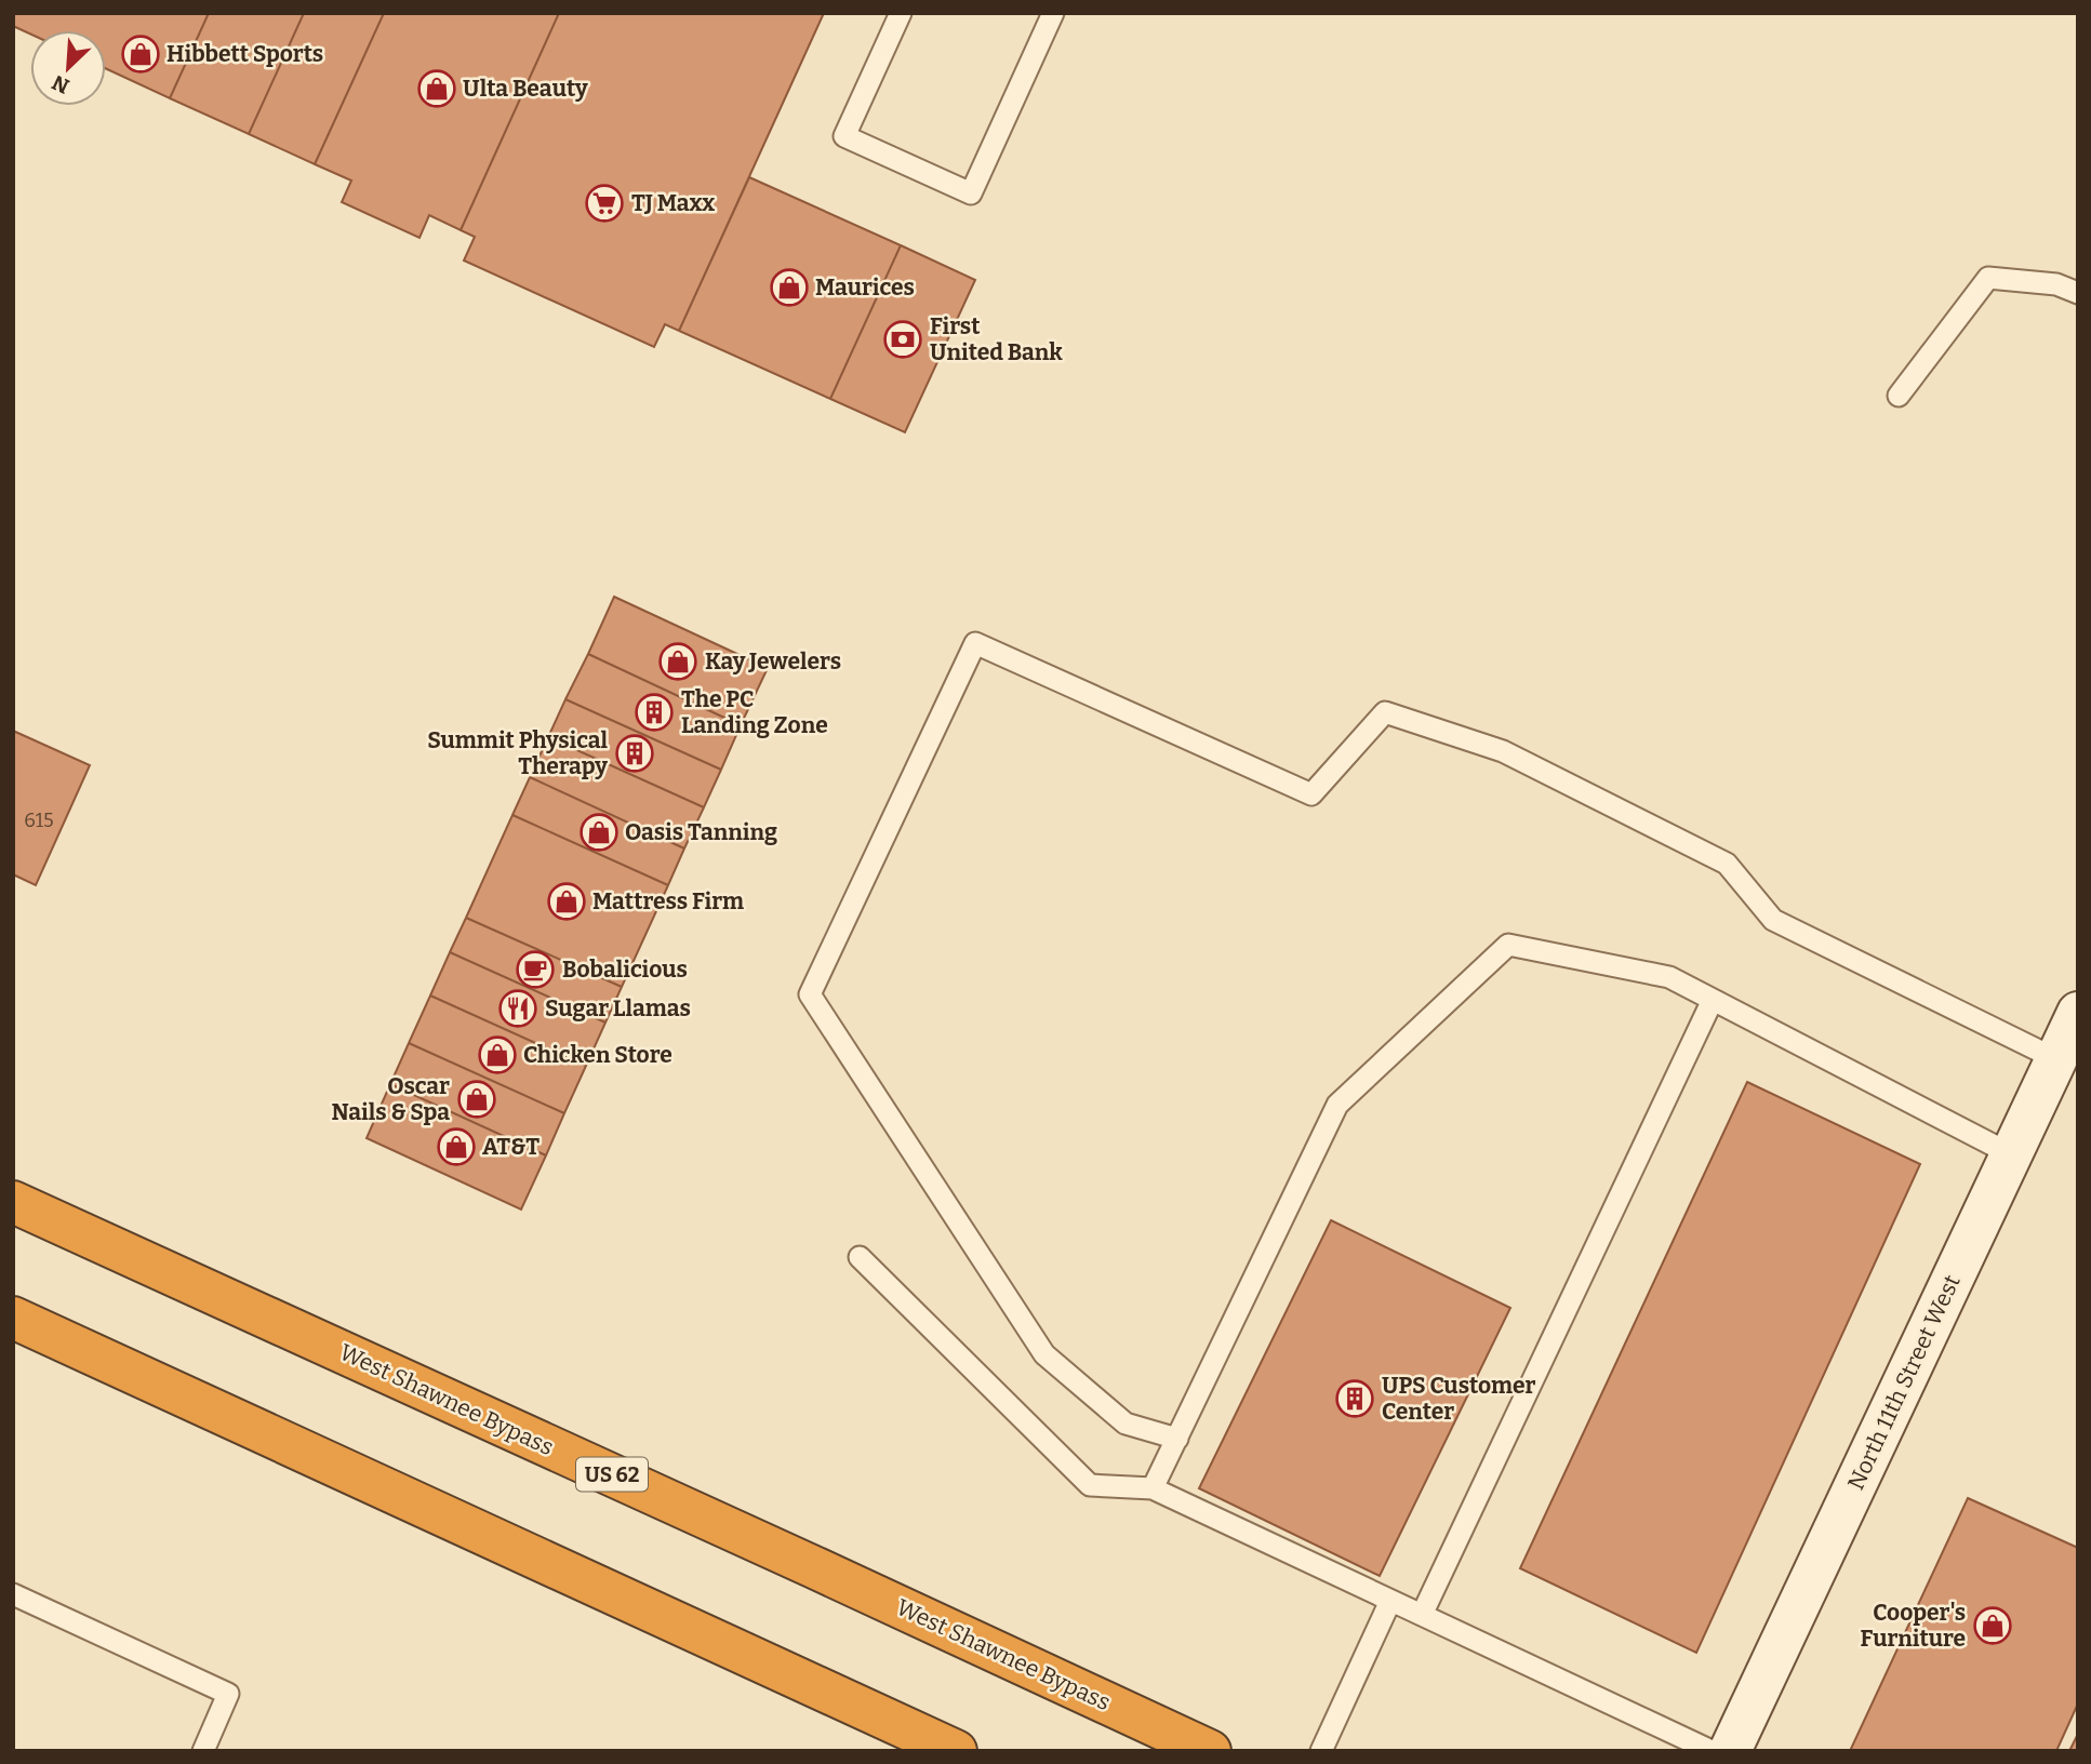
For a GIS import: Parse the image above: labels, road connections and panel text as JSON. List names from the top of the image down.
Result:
{
  "streets": {
    "highway": ["West Shawnee Bypass", "US 62"],
    "street": ["North 11th Street West"]
  },
  "places": {
    "shop": [
      "Hibbett Sports",
      "Ulta Beauty",
      "Maurices",
      "Kay Jewelers",
      "Oasis Tanning",
      "Mattress Firm",
      "Chicken Store",
      "Oscar Nails & Spa",
      "AT&T",
      "Cooper's Furniture"
    ],
    "supermarket": ["TJ Maxx"],
    "bank": ["First United Bank"],
    "building": ["The PC Landing Zone", "Summit Physical Therapy", "UPS Customer Center"],
    "cafe": ["Bobalicious"],
    "restaurant": ["Sugar Llamas"]
  },
  "house_numbers": ["615"],
  "north": "bottom left"
}
